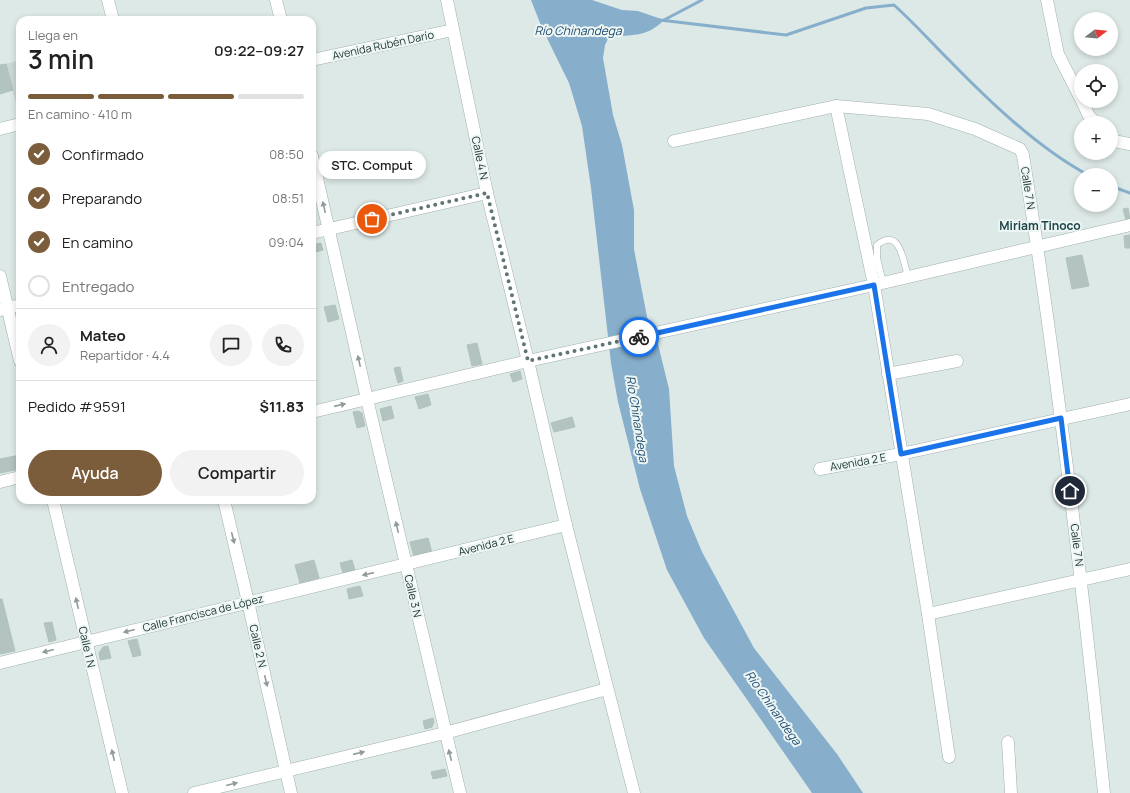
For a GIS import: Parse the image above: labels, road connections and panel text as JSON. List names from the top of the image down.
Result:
{
  "streets": {
    "street": [
      "Avenida Rubén Darío",
      "Calle 4 N",
      "Calle 7 N",
      "Avenida 2 E",
      "Calle 3 N",
      "Calle Francisca de López",
      "Calle 2 N",
      "Calle 1 N"
    ]
  },
  "crossings": [
    ["Avenida Rubén Darío", "Calle 4 N"],
    ["Calle 4 N", "Avenida 2 E"],
    ["Calle 7 N", "Avenida 2 E"],
    ["Avenida 2 E", "Calle 3 N"],
    ["Avenida 2 E", "Calle Francisca de López"],
    ["Calle 3 N", "Calle Francisca de López"],
    ["Calle Francisca de López", "Calle 2 N"],
    ["Calle Francisca de López", "Calle 1 N"]
  ],
  "one_way": [
    "Calle 3 N",
    "Calle Francisca de López",
    "Calle 2 N",
    "Calle 1 N"
  ],
  "districts": ["Miriam Tinoco"],
  "water": ["Río Chinandega"],
  "places": ["STC. Comput"],
  "north": "right",
  "page": {
    "map_buttons": ["+", "−"],
    "heading": ["3 min", "Llega en", "09:22–09:27"],
    "panel": [
      "Mateo",
      "Repartidor · 4.4",
      "Pedido #9591",
      "$11.83"
    ],
    "bar": "En camino · 410 m",
    "list": [
      ["Confirmado", "08:50"],
      ["Preparando", "08:51"],
      ["En camino", "09:04"],
      "Entregado"
    ],
    "bubble": "STC. Comput",
    "buttons": ["Ayuda", "Compartir"]
  }
}
